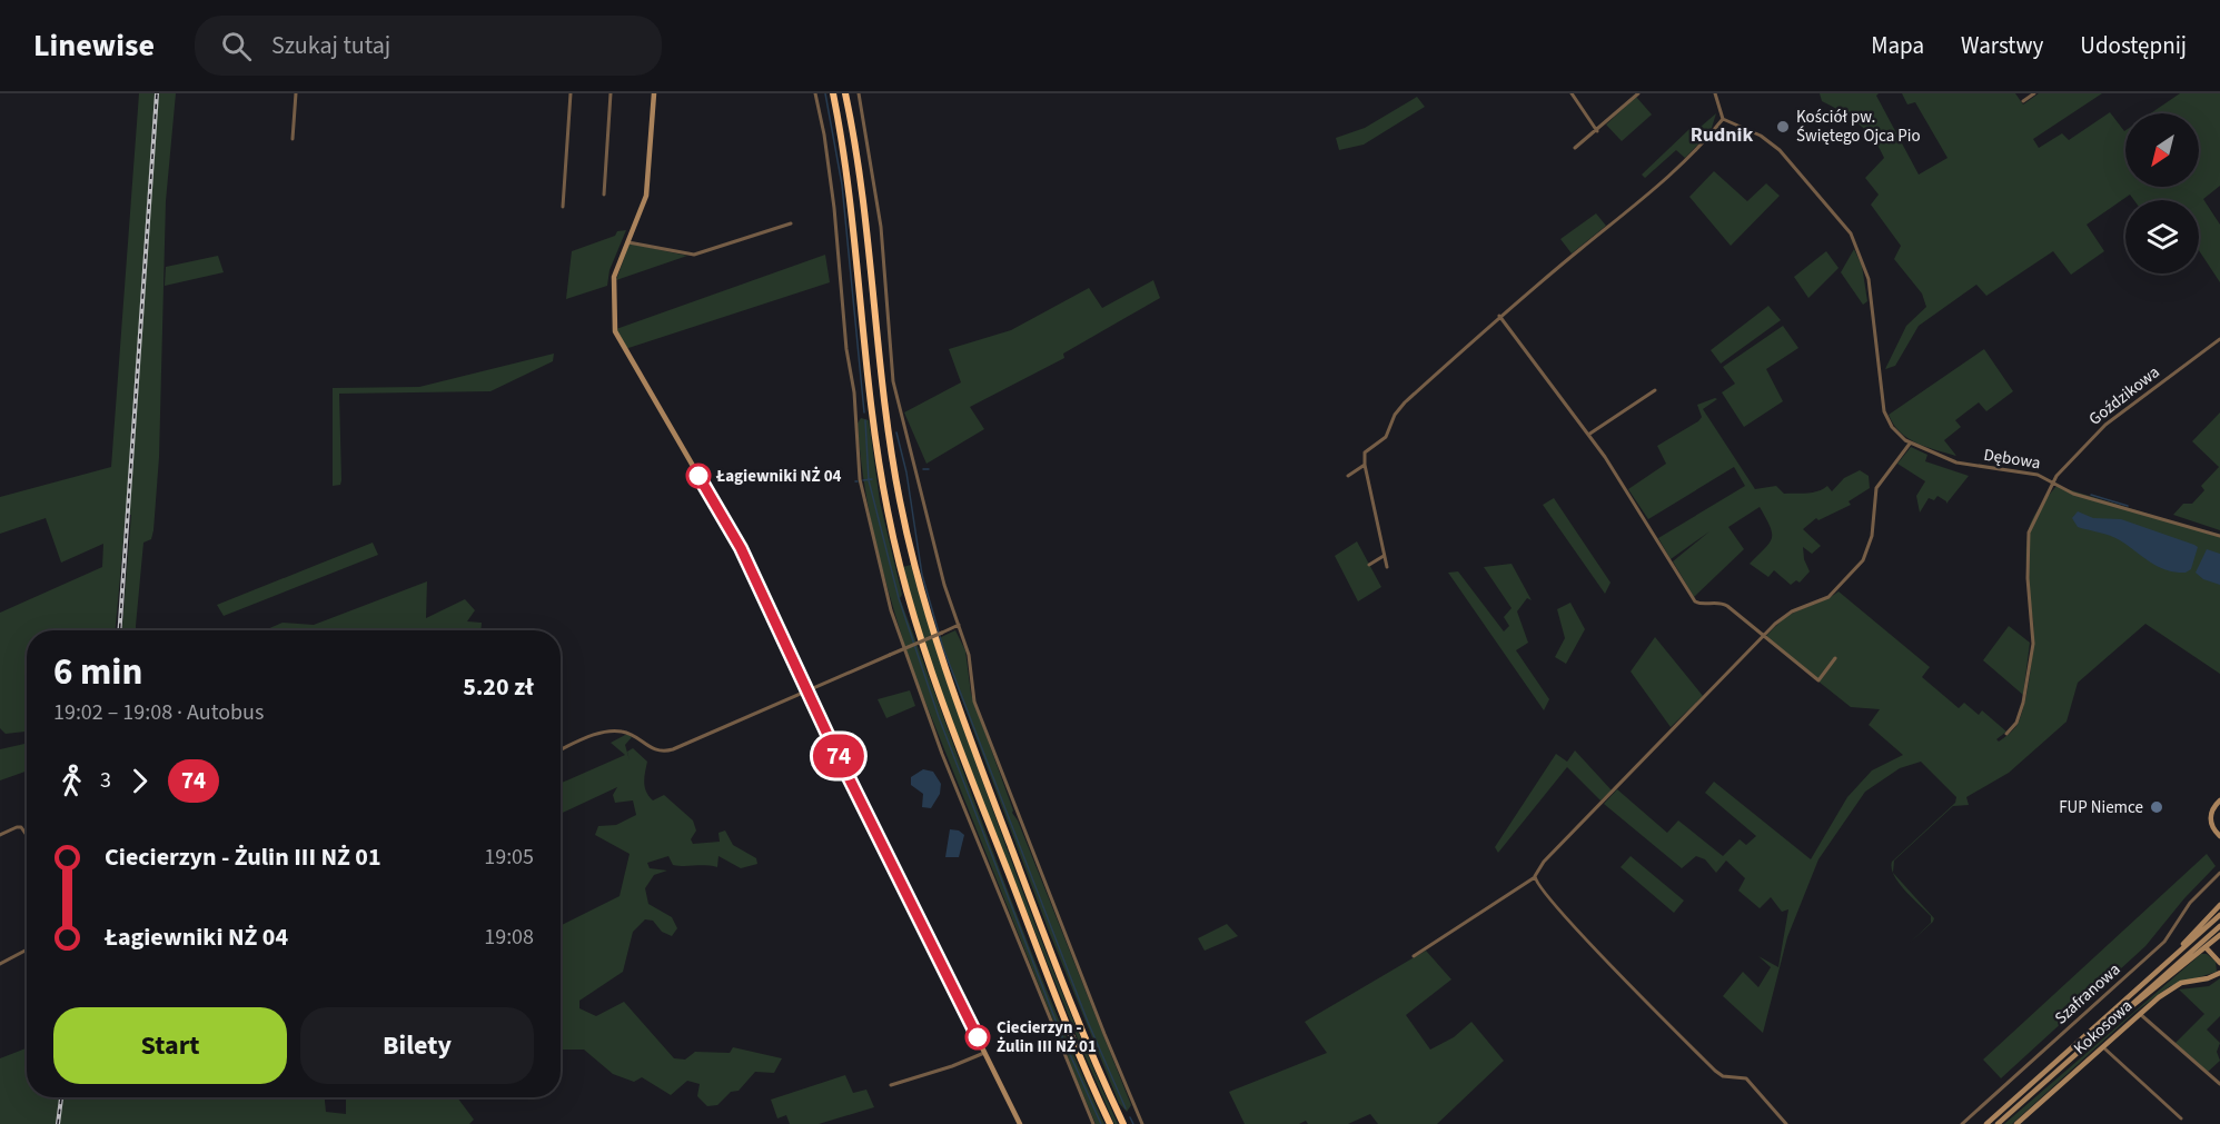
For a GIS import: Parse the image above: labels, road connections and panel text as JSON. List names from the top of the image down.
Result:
{
  "streets": {
    "street": [
      "Goździkowa",
      "Dębowa",
      "Szafranowa",
      "Kokosowa"
    ]
  },
  "crossings": [
    ["Goździkowa", "Dębowa"]
  ],
  "districts": ["Rudnik"],
  "places": [
    "Kościół pw. Świętego Ojca Pio",
    "Łagiewniki NŻ 04",
    "FUP Niemce",
    "Ciecierzyn - Żulin III NŻ 01"
  ],
  "lines": ["bus line 74"],
  "north": "bottom left",
  "page": {
    "header": "Linewise",
    "search": "Szukaj tutaj",
    "nav": ["Mapa", "Warstwy", "Udostępnij"],
    "on_map": "74",
    "heading": ["6 min", "19:02 – 19:08 · Autobus", "5.20 zł"],
    "legs": ["3", "74"],
    "list": [
      {
        "name": "Ciecierzyn - Żulin III NŻ 01",
        "value": "19:05"
      },
      {
        "name": "Łagiewniki NŻ 04",
        "value": "19:08"
      }
    ],
    "buttons": ["Start", "Bilety"]
  }
}
